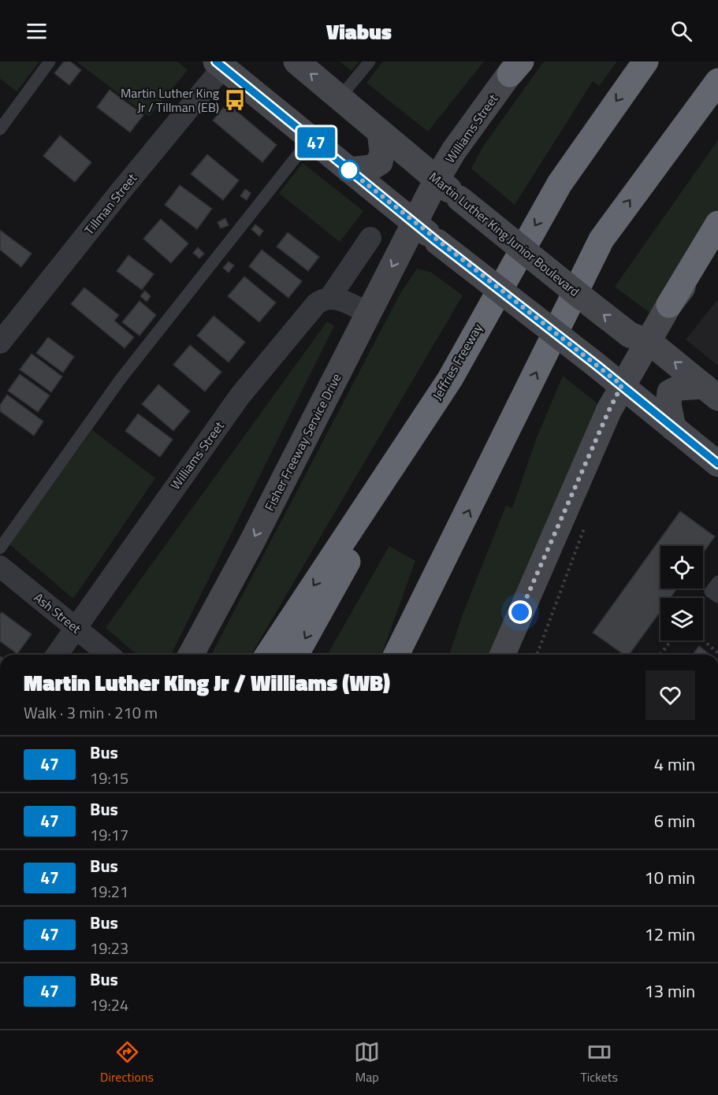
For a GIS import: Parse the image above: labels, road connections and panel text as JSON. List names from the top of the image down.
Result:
{
  "streets": {
    "highway": ["Jeffries Freeway"],
    "main road": ["Williams Street", "Martin Luther King Junior Boulevard", "Fisher Freeway Service Drive"],
    "street": ["Tillman Street", "Ash Street"]
  },
  "crossings": [
    ["Williams Street", "Martin Luther King Junior Boulevard"],
    ["Williams Street", "Fisher Freeway Service Drive"],
    ["Williams Street", "Ash Street"]
  ],
  "one_way": ["Fisher Freeway Service Drive"],
  "places": {
    "bus stop": ["Martin Luther King Jr / Tillman (EB)"]
  },
  "lines": ["bus line 47"],
  "page": {
    "header": "Viabus",
    "on_map": "47",
    "heading": ["Martin Luther King Jr / Williams (WB)", "Walk · 3 min · 210 m"],
    "list": [
      {
        "mark": "47",
        "name": "Bus",
        "note": "19:15",
        "value": "4 min"
      },
      {
        "mark": "47",
        "name": "Bus",
        "note": "19:17",
        "value": "6 min"
      },
      {
        "mark": "47",
        "name": "Bus",
        "note": "19:21",
        "value": "10 min"
      },
      {
        "mark": "47",
        "name": "Bus",
        "note": "19:23",
        "value": "12 min"
      },
      {
        "mark": "47",
        "name": "Bus",
        "note": "19:24",
        "value": "13 min"
      }
    ],
    "tabs": ["Directions", "Map", "Tickets"]
  }
}
